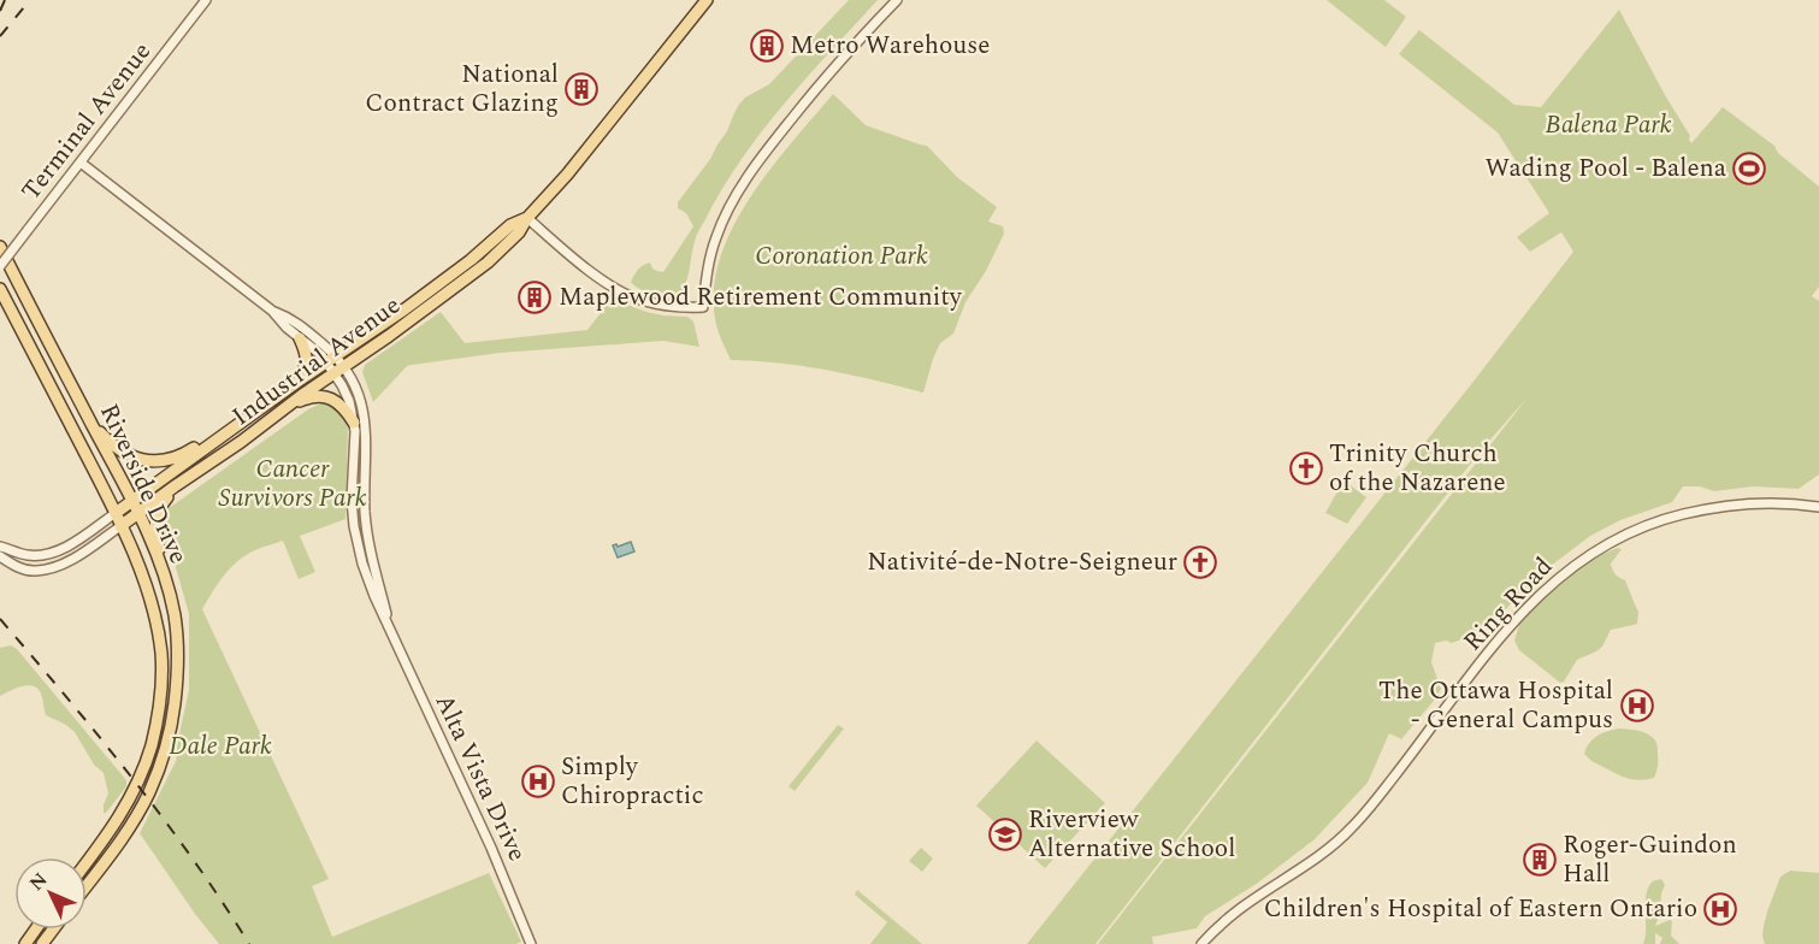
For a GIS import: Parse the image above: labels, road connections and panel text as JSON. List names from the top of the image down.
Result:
{
  "streets": {
    "main road": ["Industrial Avenue", "Riverside Drive"],
    "street": ["Terminal Avenue", "Ring Road", "Alta Vista Drive"]
  },
  "crossings": [
    ["Industrial Avenue", "Riverside Drive"],
    ["Industrial Avenue", "Alta Vista Drive"]
  ],
  "parks": [
    "Balena Park",
    "Coronation Park",
    "Cancer Survivors Park",
    "Dale Park"
  ],
  "places": {
    "building": [
      "Metro Warehouse",
      "National Contract Glazing",
      "Maplewood Retirement Community",
      "Roger-Guindon Hall"
    ],
    "sports": ["Wading Pool - Balena"],
    "church": ["Trinity Church of the Nazarene", "Nativité-de-Notre-Seigneur"],
    "hospital": ["The Ottawa Hospital - General Campus", "Simply Chiropractic", "Children's Hospital of Eastern Ontario"],
    "school or university": ["Riverview Alternative School"]
  },
  "north": "top left"
}
